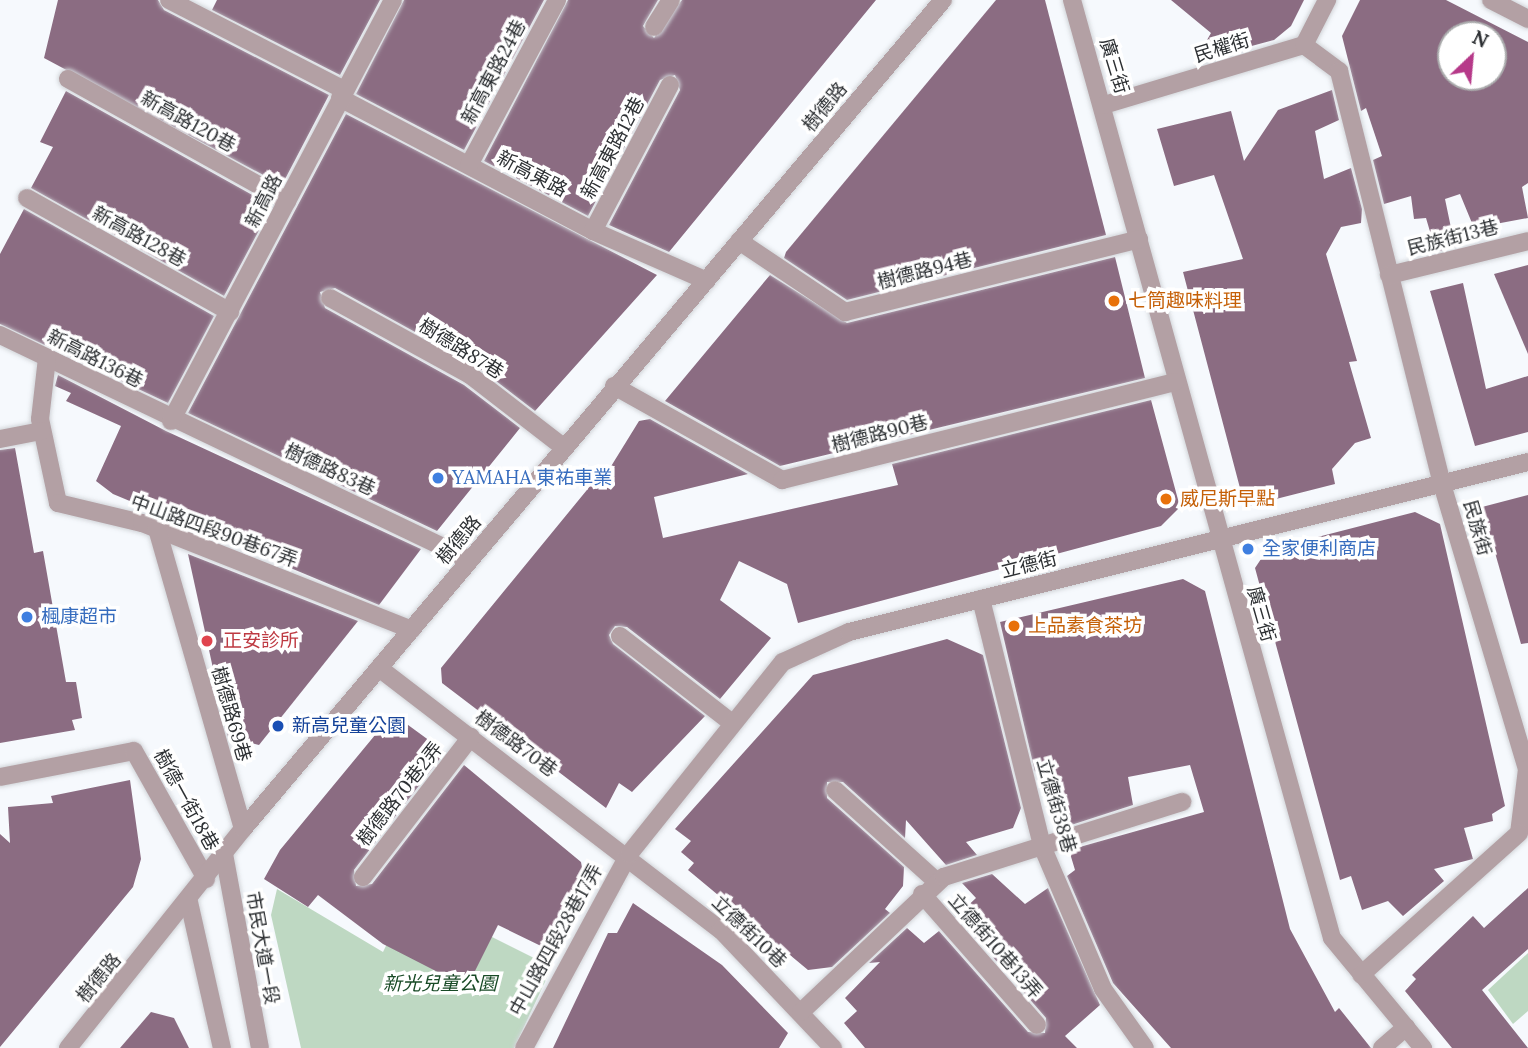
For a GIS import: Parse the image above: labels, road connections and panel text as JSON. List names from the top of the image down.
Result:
{
  "streets": {
    "street": [
      "民權街",
      "廣三街",
      "新高東路24巷",
      "樹德路",
      "新高路120巷",
      "新高東路12巷",
      "新高東路",
      "新高路",
      "新高路128巷",
      "民族街13巷",
      "樹德路94巷",
      "樹德路87巷",
      "新高路136巷",
      "樹德路90巷",
      "樹德路83巷",
      "民族街",
      "中山路四段90巷67弄",
      "立德街",
      "樹德路69巷",
      "樹德路70巷",
      "樹德路70巷2弄",
      "樹德一街18巷",
      "立德街38巷",
      "立德街10巷",
      "中山路四段28巷17弄",
      "立德街10巷13弄",
      "市民大道一段"
    ]
  },
  "crossings": [
    ["民權街", "廣三街"],
    ["民權街", "民族街"],
    ["廣三街", "樹德路94巷"],
    ["廣三街", "樹德路90巷"],
    ["廣三街", "民族街"],
    ["廣三街", "立德街"],
    ["新高東路24巷", "新高東路"],
    ["樹德路", "新高東路"],
    ["樹德路", "樹德路94巷"],
    ["樹德路", "樹德路87巷"],
    ["樹德路", "樹德路90巷"],
    ["樹德路", "樹德路83巷"],
    ["樹德路", "中山路四段90巷67弄"],
    ["樹德路", "樹德路69巷"],
    ["樹德路", "樹德路70巷"],
    ["樹德路", "樹德一街18巷"],
    ["樹德路", "市民大道一段"],
    ["新高路120巷", "新高路"],
    ["新高東路12巷", "新高東路"],
    ["新高東路", "新高路"],
    ["新高路", "新高路128巷"],
    ["新高路", "新高路136巷"],
    ["新高路", "樹德路83巷"],
    ["民族街13巷", "民族街"],
    ["新高路136巷", "樹德路83巷"],
    ["新高路136巷", "中山路四段90巷67弄"],
    ["民族街", "立德街"],
    ["中山路四段90巷67弄", "樹德路69巷"],
    ["立德街", "樹德路70巷"],
    ["立德街", "立德街38巷"],
    ["立德街", "立德街10巷"],
    ["立德街", "中山路四段28巷17弄"],
    ["樹德路70巷", "樹德路70巷2弄"],
    ["樹德路70巷", "立德街10巷"],
    ["樹德路70巷", "中山路四段28巷17弄"],
    ["立德街38巷", "立德街10巷13弄"],
    ["立德街10巷", "中山路四段28巷17弄"],
    ["立德街10巷", "立德街10巷13弄"]
  ],
  "parks": ["新光兒童公園"],
  "places": [
    "七筒趣味料理",
    "YAMAHA 東祐車業",
    "威尼斯早點",
    "全家便利商店",
    "楓康超市",
    "上品素食茶坊",
    "正安診所",
    "新高兒童公園"
  ],
  "north": "top right"
}
